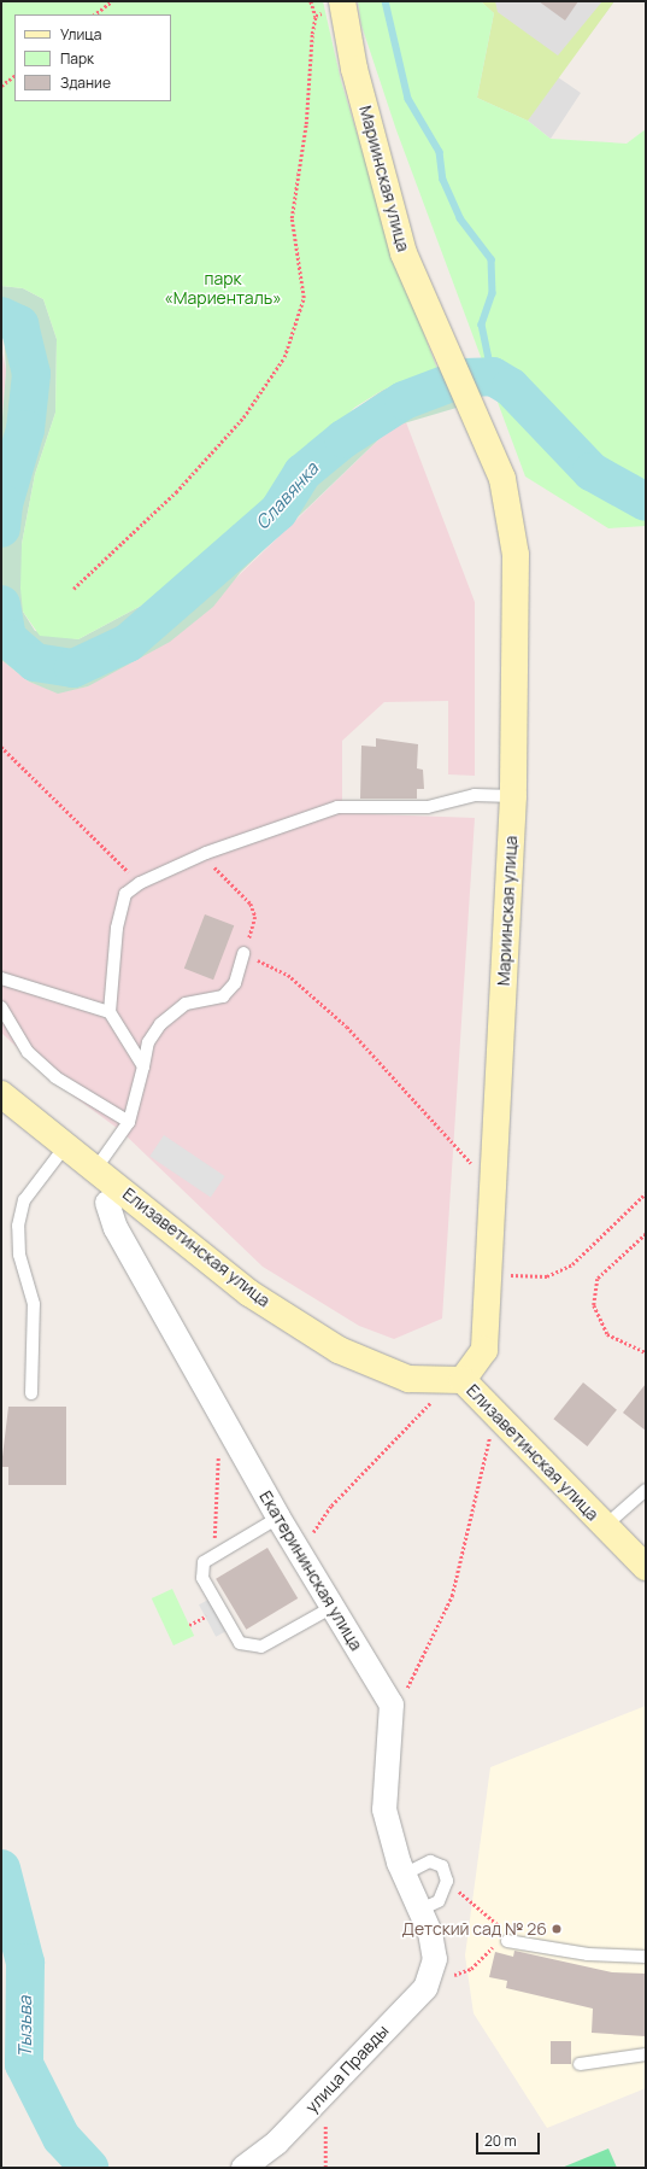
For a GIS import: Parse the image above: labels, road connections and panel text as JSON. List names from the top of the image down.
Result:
{
  "streets": {
    "street": [
      "Мариинская улица",
      "Елизаветинская улица",
      "Екатерининская улица",
      "улица Правды"
    ]
  },
  "crossings": [
    ["Мариинская улица", "Елизаветинская улица"]
  ],
  "water": ["Славянка", "Тызьва"],
  "parks": ["парк «Мариенталь»"],
  "places": ["Детский сад № 26"],
  "legend": ["Улица", "Парк", "Здание"],
  "scale_bar": "20 m"
}
